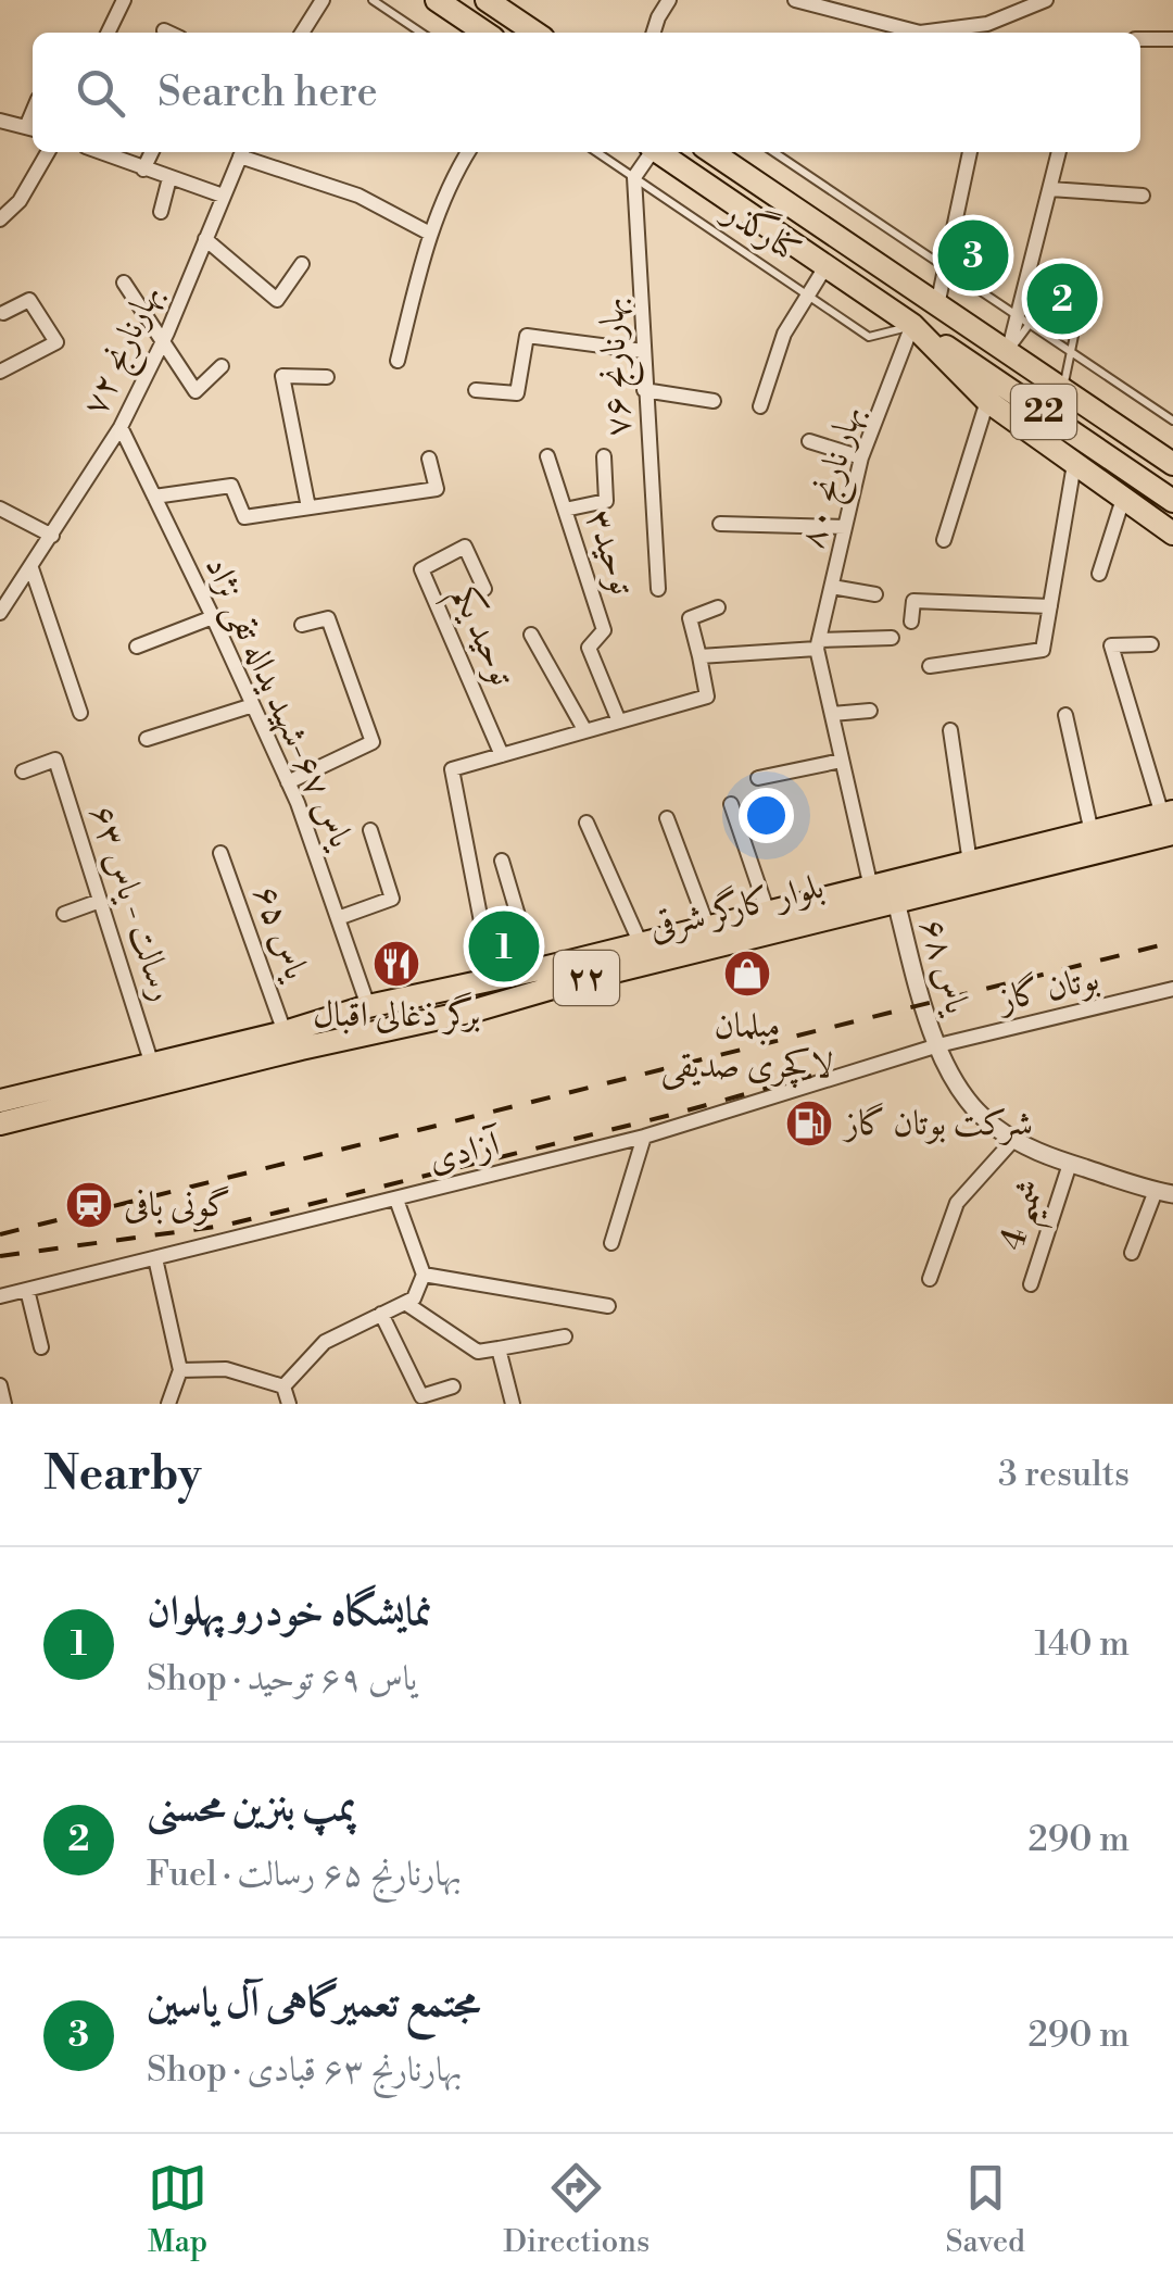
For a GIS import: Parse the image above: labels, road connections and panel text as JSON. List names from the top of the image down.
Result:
{
  "streets": {
    "main road": ["22", "بلوار کارگر شرقی", "۲۲"],
    "street": [
      "بهارنارنج ۷۲",
      "بهارنارنج ۷۶",
      "بهار نارنج ۸۰",
      "توحید۳",
      "توحید یکم",
      "یاس ۶۷-شهید یداله تقی نژاد",
      "رسالت - یاس ۶۳",
      "یاس ۶۵",
      "یاس ۶۸",
      "بوتان گاز",
      "آزادی",
      "شمیم 4"
    ],
    "lane": ["کنارگذر"]
  },
  "crossings": [
    ["کنارگذر", "بهارنارنج ۷۶"],
    ["کنارگذر", "22"],
    ["کنارگذر", "بهار نارنج ۸۰"],
    ["بهارنارنج ۷۲", "یاس ۶۷-شهید یداله تقی نژاد"],
    ["22", "بهار نارنج ۸۰"],
    ["یاس ۶۷-شهید یداله تقی نژاد", "بلوار کارگر شرقی"],
    ["رسالت - یاس ۶۳", "بلوار کارگر شرقی"],
    ["بلوار کارگر شرقی", "یاس ۶۵"],
    ["بلوار کارگر شرقی", "یاس ۶۸"],
    ["یاس ۶۸", "بوتان گاز"],
    ["یاس ۶۸", "آزادی"],
    ["یاس ۶۸", "شمیم 4"],
    ["بوتان گاز", "آزادی"]
  ],
  "places": {
    "restaurant": ["برگر ذغالی اقبال"],
    "shop": ["مبلمان لاکچری صدیقی"],
    "fuel station": ["شرکت بوتان گاز"],
    "station": ["گونی بافی"]
  },
  "page": {
    "search": "Search here",
    "pins": ["3", "2", "1"],
    "heading": ["Nearby", "3 results"],
    "list": [
      {
        "mark": "1",
        "name": "نمایشگاه خودرو پهلوان",
        "note": "Shop · یاس ۶۹ توحید",
        "value": "140 m"
      },
      {
        "mark": "2",
        "name": "پمپ بنزین محسنی",
        "note": "Fuel · بهارنارنج ۶۵ رسالت",
        "value": "290 m"
      },
      {
        "mark": "3",
        "name": "مجتمع تعمیرگاهی آل یاسین",
        "note": "Shop · بهارنارنج ۶۳ قبادی",
        "value": "290 m"
      }
    ],
    "nav": ["Map", "Directions", "Saved"]
  }
}
